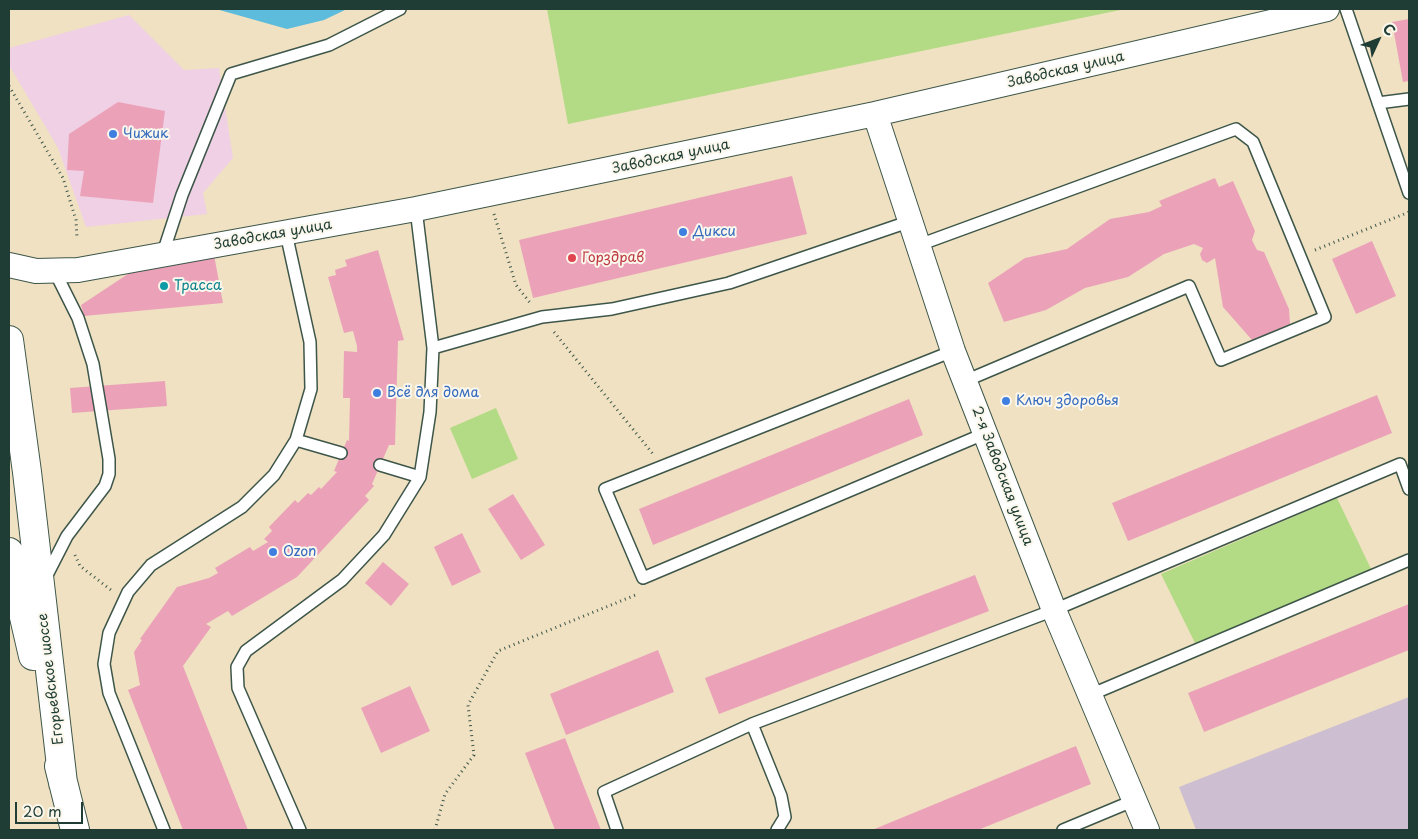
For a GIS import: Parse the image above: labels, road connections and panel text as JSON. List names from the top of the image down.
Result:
{
  "streets": {
    "main road": ["Егорьевское шоссе"],
    "street": ["Заводская улица", "2-я Заводская улица"]
  },
  "crossings": [
    ["Заводская улица", "2-я Заводская улица"]
  ],
  "places": [
    "Чижик",
    "Дикси",
    "Горздрав",
    "Трасса",
    "Всё для дома",
    "Ключ здоровья",
    "Ozon"
  ],
  "scale_bar": "20 m",
  "north": "top right"
}
